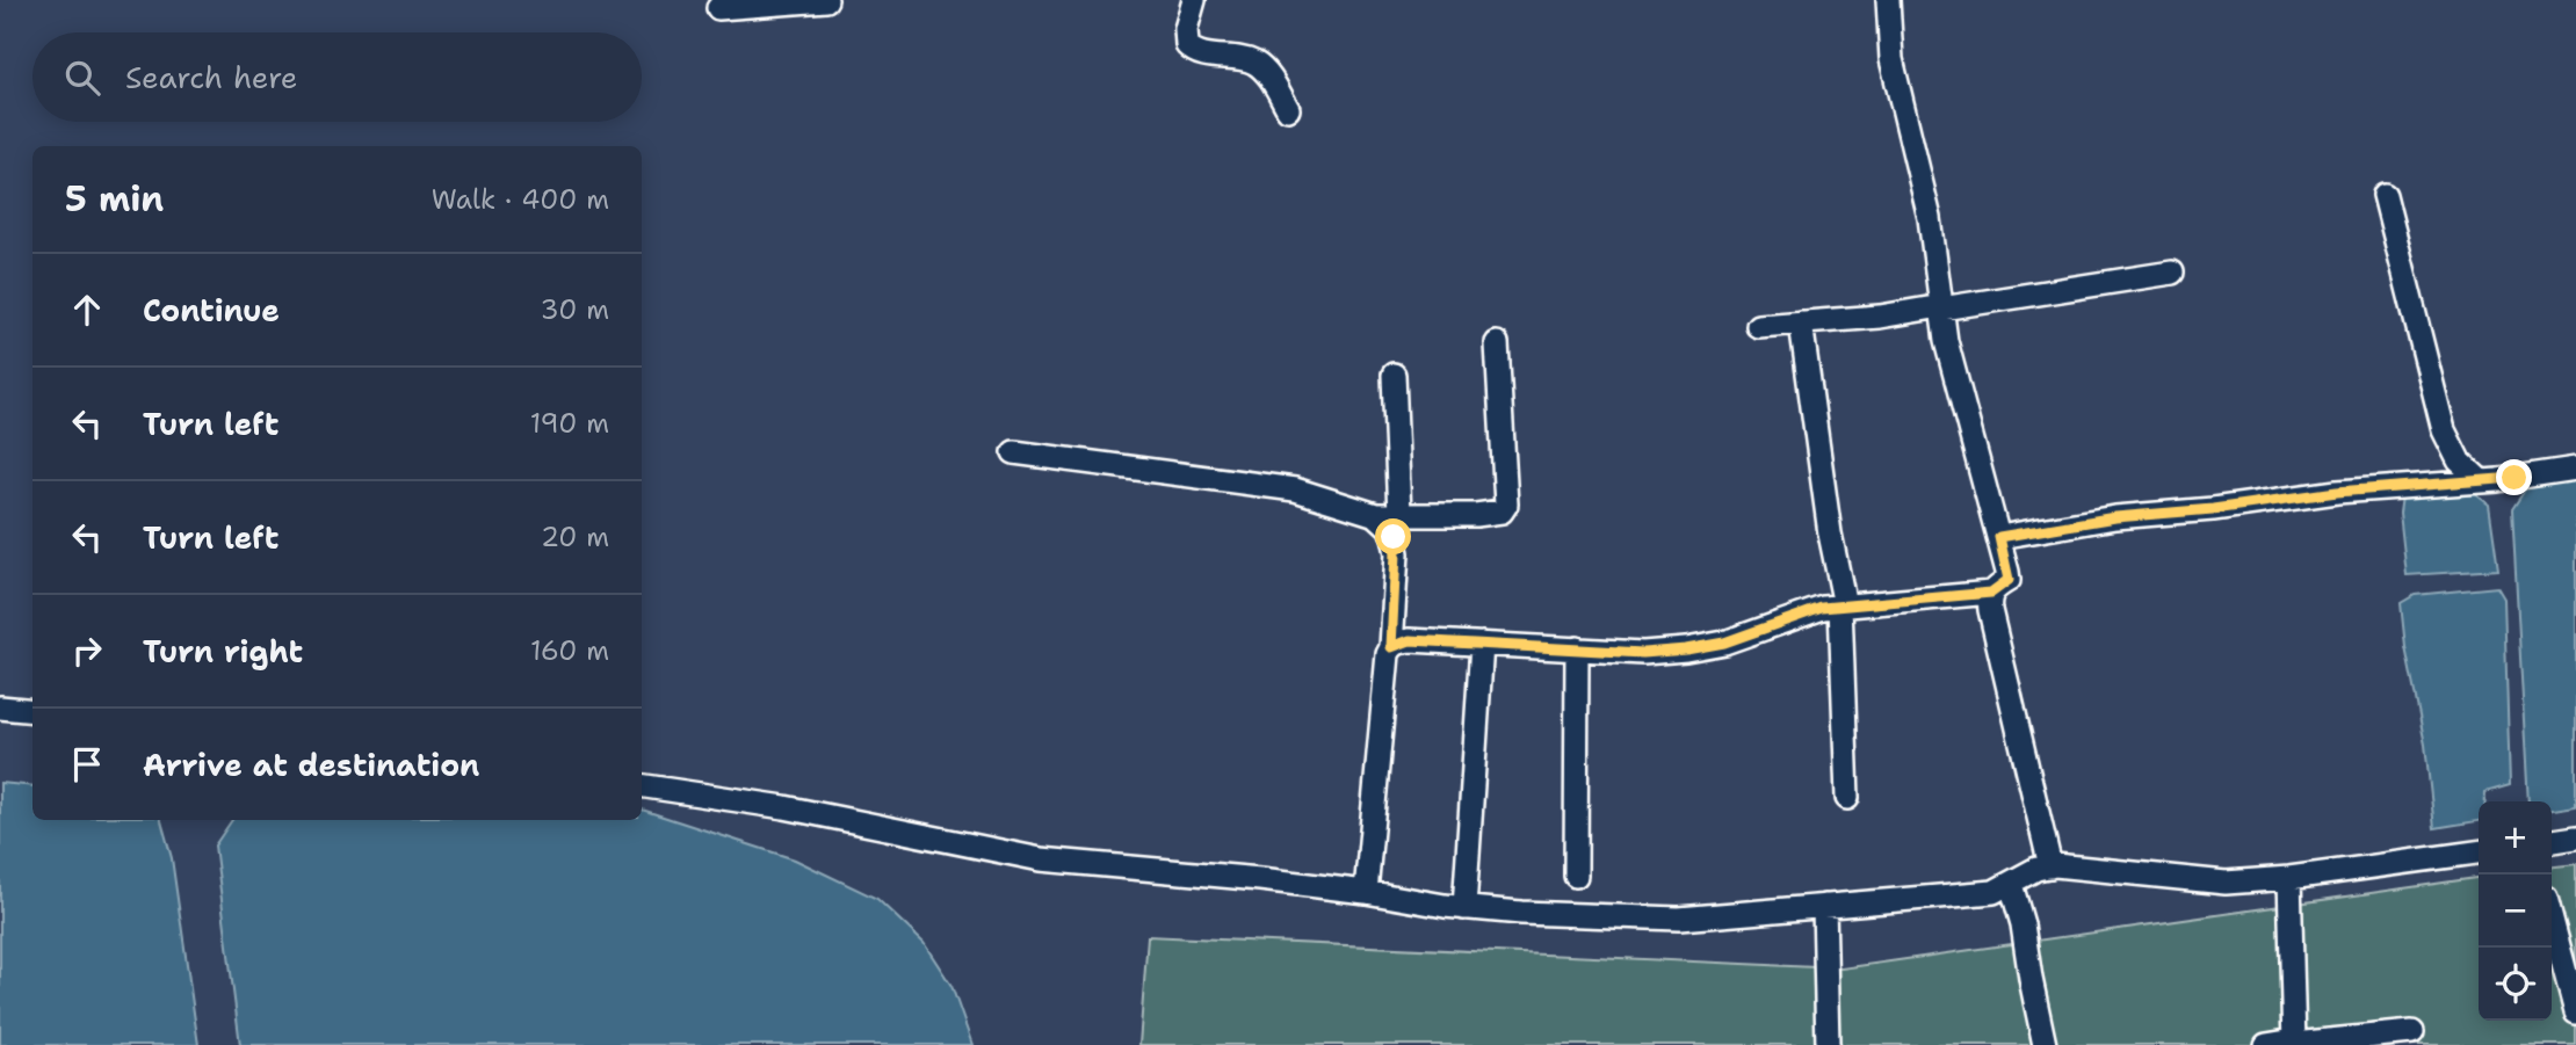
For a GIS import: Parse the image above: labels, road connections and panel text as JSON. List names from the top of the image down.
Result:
{
  "page": {
    "search": "Search here",
    "heading": ["5 min", "Walk · 400 m"],
    "list": [
      ["Continue", "30 m"],
      ["Turn left", "190 m"],
      ["Turn left", "20 m"],
      ["Turn right", "160 m"],
      "Arrive at destination"
    ],
    "map_buttons": ["+", "−"]
  }
}
